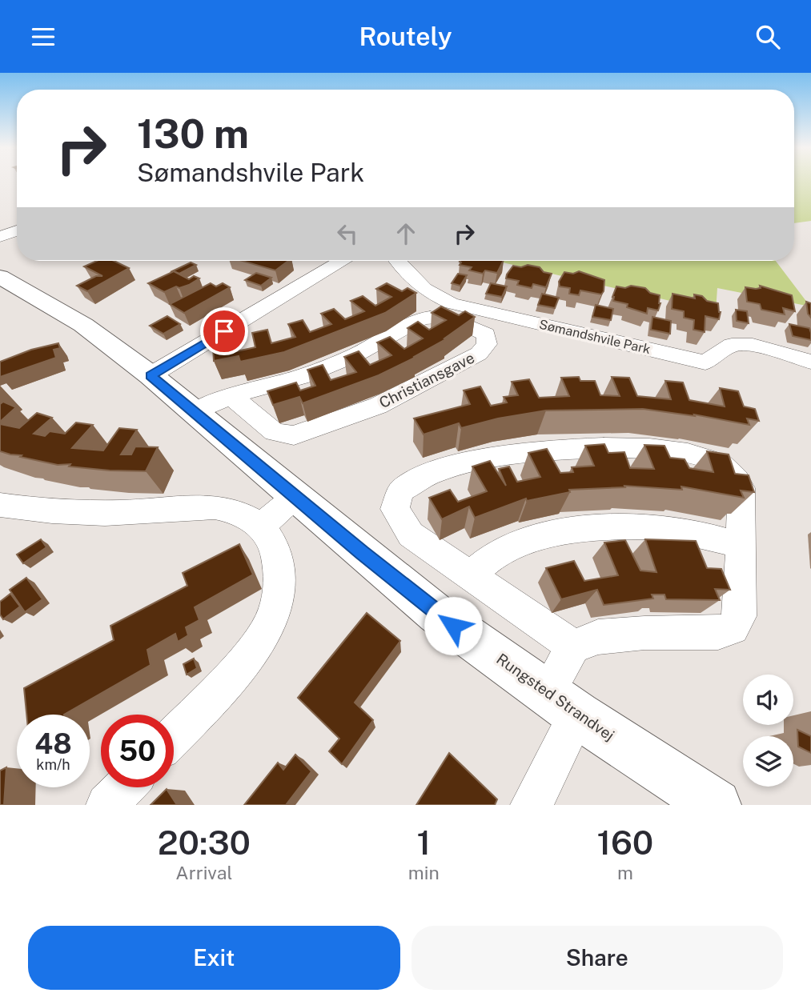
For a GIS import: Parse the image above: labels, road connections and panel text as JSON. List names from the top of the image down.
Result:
{
  "streets": {
    "main road": ["Rungsted Strandvej"],
    "street": ["Sømandshvile Park", "Christiansgave"]
  },
  "crossings": [
    ["Christiansgave", "Rungsted Strandvej"]
  ],
  "page": {
    "header": "Routely",
    "turn": ["130 m", "Sømandshvile Park"],
    "speed": "48 km/h",
    "limit": "50",
    "eta": [
      "20:30",
      "Arrival",
      "1",
      "min",
      "160",
      "m"
    ],
    "buttons": ["Exit", "Share"]
  }
}
